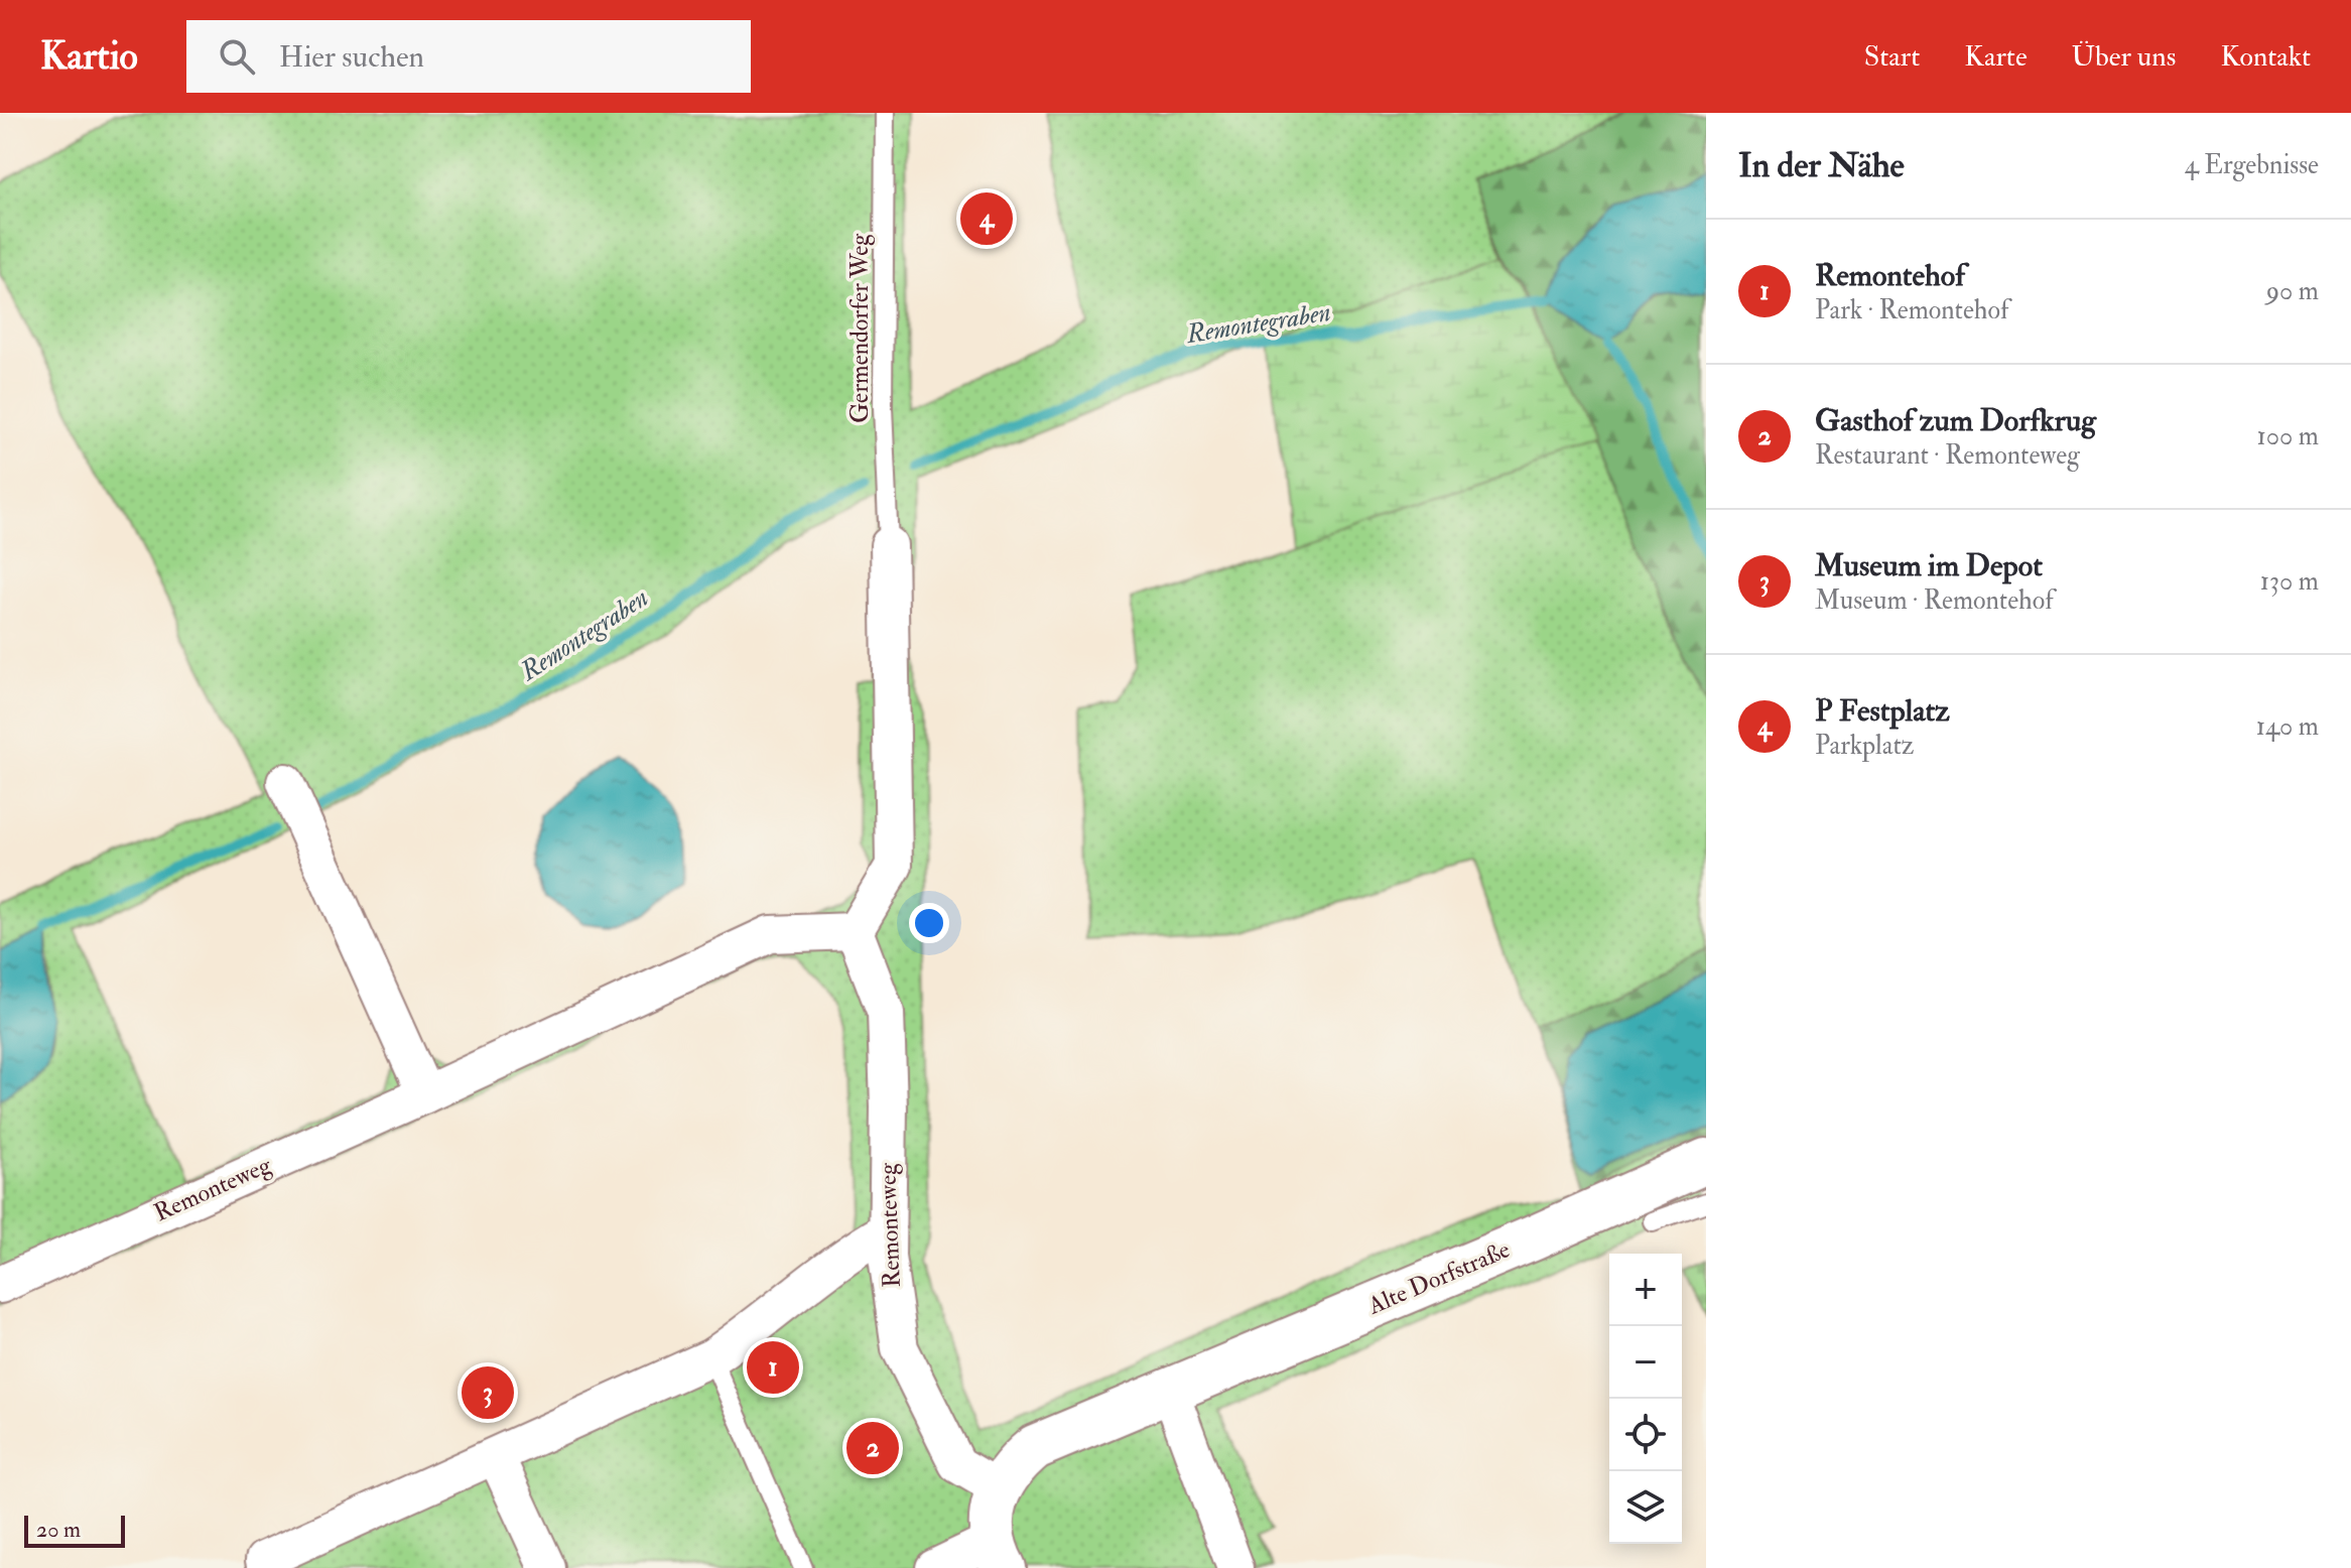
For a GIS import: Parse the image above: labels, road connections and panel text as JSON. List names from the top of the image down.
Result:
{
  "streets": {
    "street": ["Remonteweg", "Alte Dorfstraße"],
    "lane": ["Germendorfer Weg"]
  },
  "crossings": [
    ["Remonteweg", "Alte Dorfstraße"]
  ],
  "water": ["Remontegraben"],
  "scale_bar": "20 m",
  "page": {
    "header": "Kartio",
    "search": "Hier suchen",
    "nav": [
      "Start",
      "Karte",
      "Über uns",
      "Kontakt"
    ],
    "heading": ["In der Nähe", "4 Ergebnisse"],
    "pins": [
      "4",
      "1",
      "3",
      "2"
    ],
    "list": [
      {
        "mark": "1",
        "name": "Remontehof",
        "note": "Park · Remontehof",
        "value": "90 m"
      },
      {
        "mark": "2",
        "name": "Gasthof zum Dorfkrug",
        "note": "Restaurant · Remonteweg",
        "value": "100 m"
      },
      {
        "mark": "3",
        "name": "Museum im Depot",
        "note": "Museum · Remontehof",
        "value": "130 m"
      },
      {
        "mark": "4",
        "name": "P Festplatz",
        "note": "Parkplatz",
        "value": "140 m"
      }
    ],
    "map_buttons": ["+", "−"],
    "scale": "20 m"
  }
}
